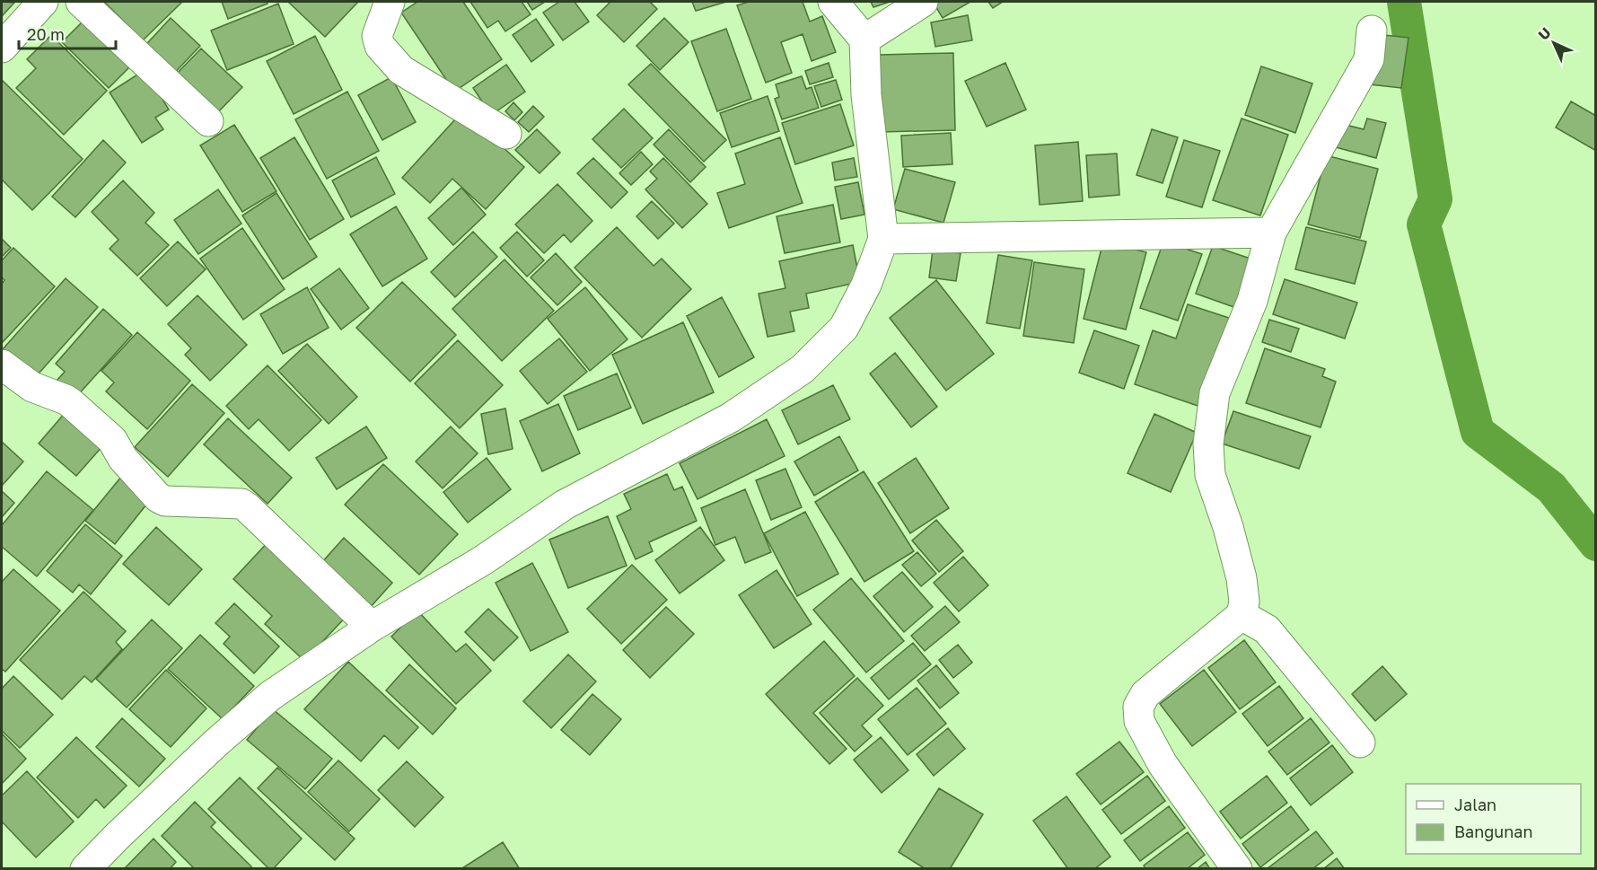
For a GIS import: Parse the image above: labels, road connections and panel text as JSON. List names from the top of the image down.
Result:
{
  "legend": ["Jalan", "Bangunan"],
  "scale_bar": "20 m",
  "north": "top left"
}
